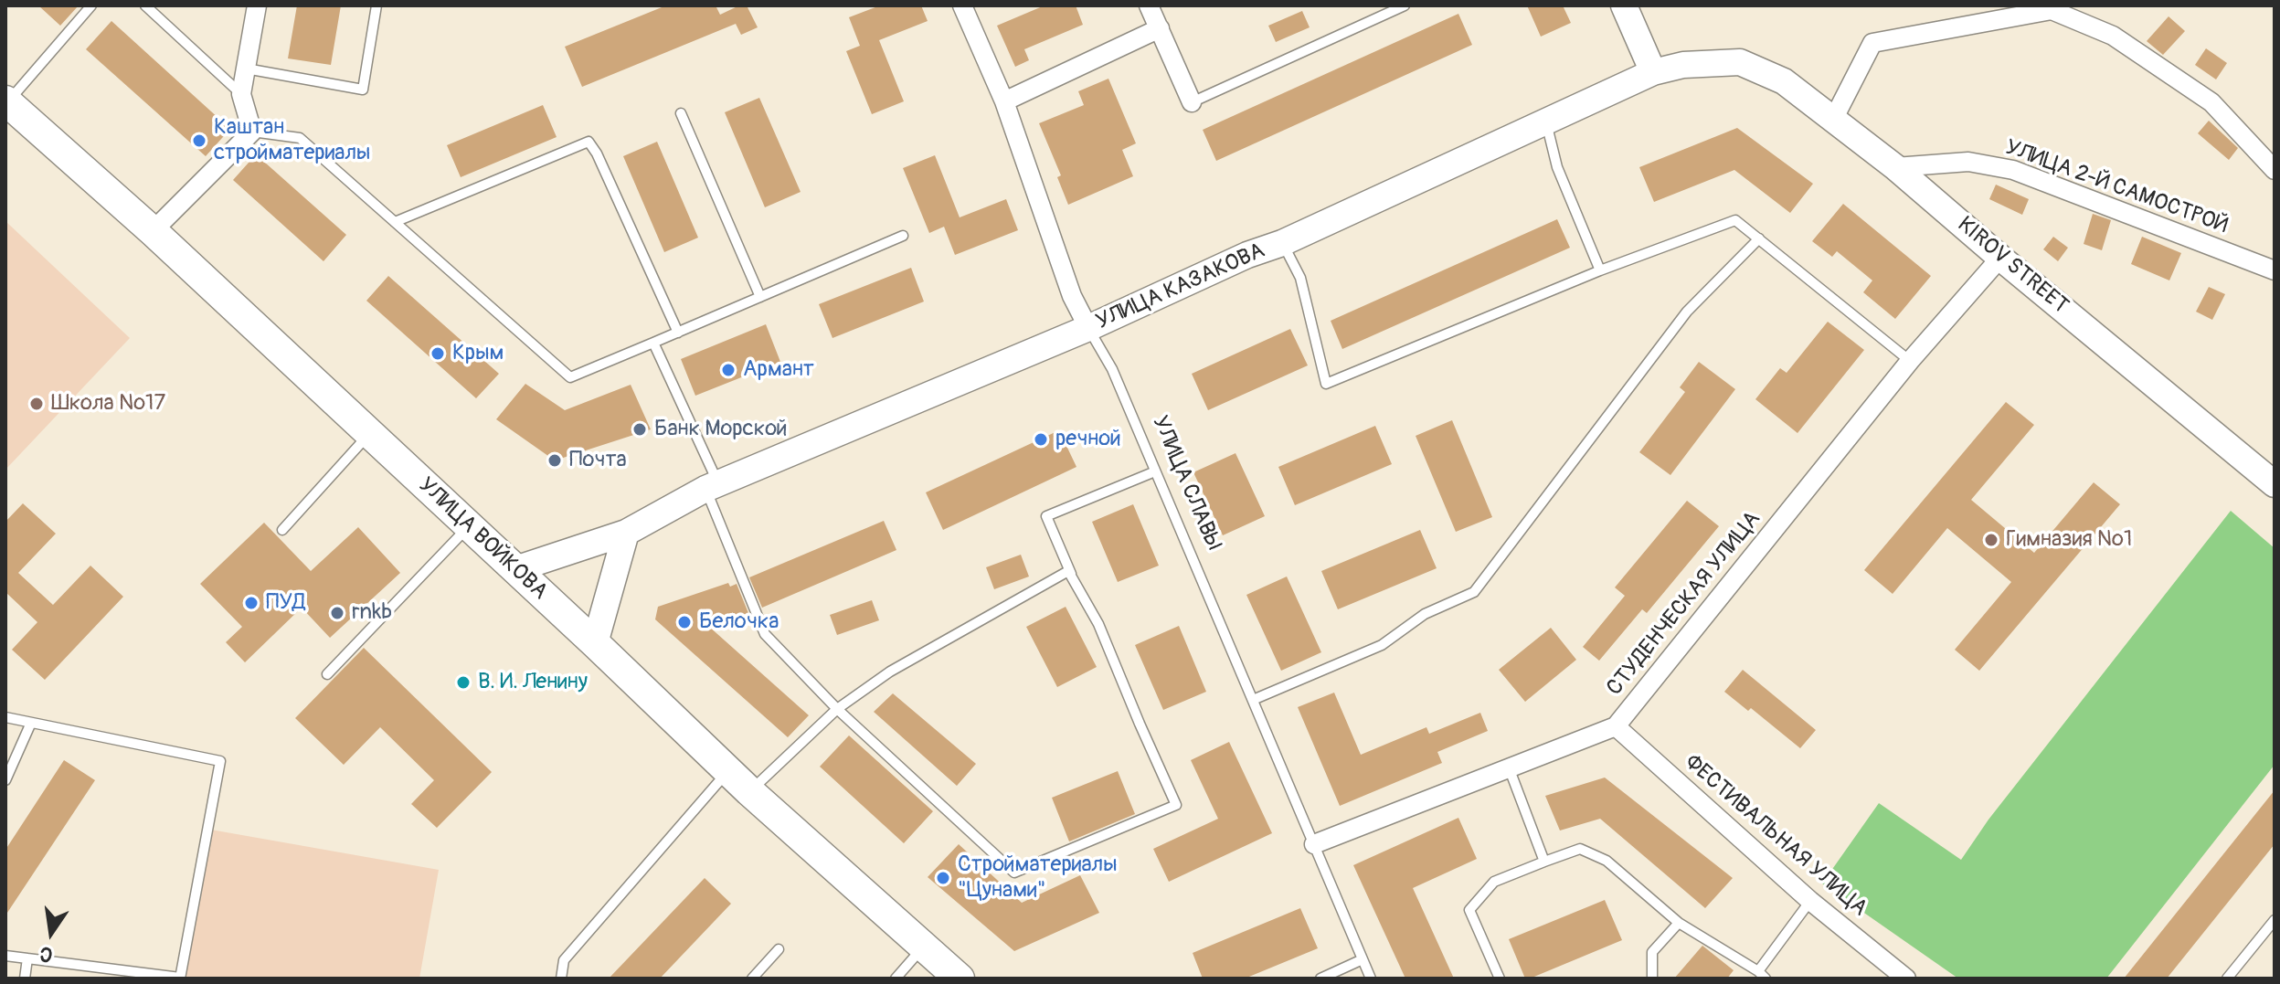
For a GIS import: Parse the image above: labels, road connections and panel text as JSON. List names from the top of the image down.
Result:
{
  "streets": {
    "main road": ["KIROV STREET", "УЛИЦА КАЗАКОВА", "УЛИЦА ВОЙКОВА"],
    "street": [
      "УЛИЦА 2-Й САМОСТРОЙ",
      "УЛИЦА СЛАВЫ",
      "СТУДЕНЧЕСКАЯ УЛИЦА",
      "ФЕСТИВАЛЬНАЯ УЛИЦА"
    ]
  },
  "crossings": [
    ["УЛИЦА 2-Й САМОСТРОЙ", "KIROV STREET"],
    ["KIROV STREET", "УЛИЦА КАЗАКОВА"],
    ["KIROV STREET", "СТУДЕНЧЕСКАЯ УЛИЦА"],
    ["УЛИЦА КАЗАКОВА", "УЛИЦА СЛАВЫ"],
    ["УЛИЦА КАЗАКОВА", "УЛИЦА ВОЙКОВА"],
    ["УЛИЦА СЛАВЫ", "СТУДЕНЧЕСКАЯ УЛИЦА"],
    ["СТУДЕНЧЕСКАЯ УЛИЦА", "ФЕСТИВАЛЬНАЯ УЛИЦА"]
  ],
  "places": [
    "Каштан стройматериалы",
    "Крым",
    "Армант",
    "Школа №17",
    "Банк Морской",
    "речной",
    "Почта",
    "Гимназия №1",
    "ПУД",
    "rnkb",
    "Белочка",
    "В. И. Ленину",
    "Стройматериалы \"Цунами\""
  ],
  "north": "bottom"
}
